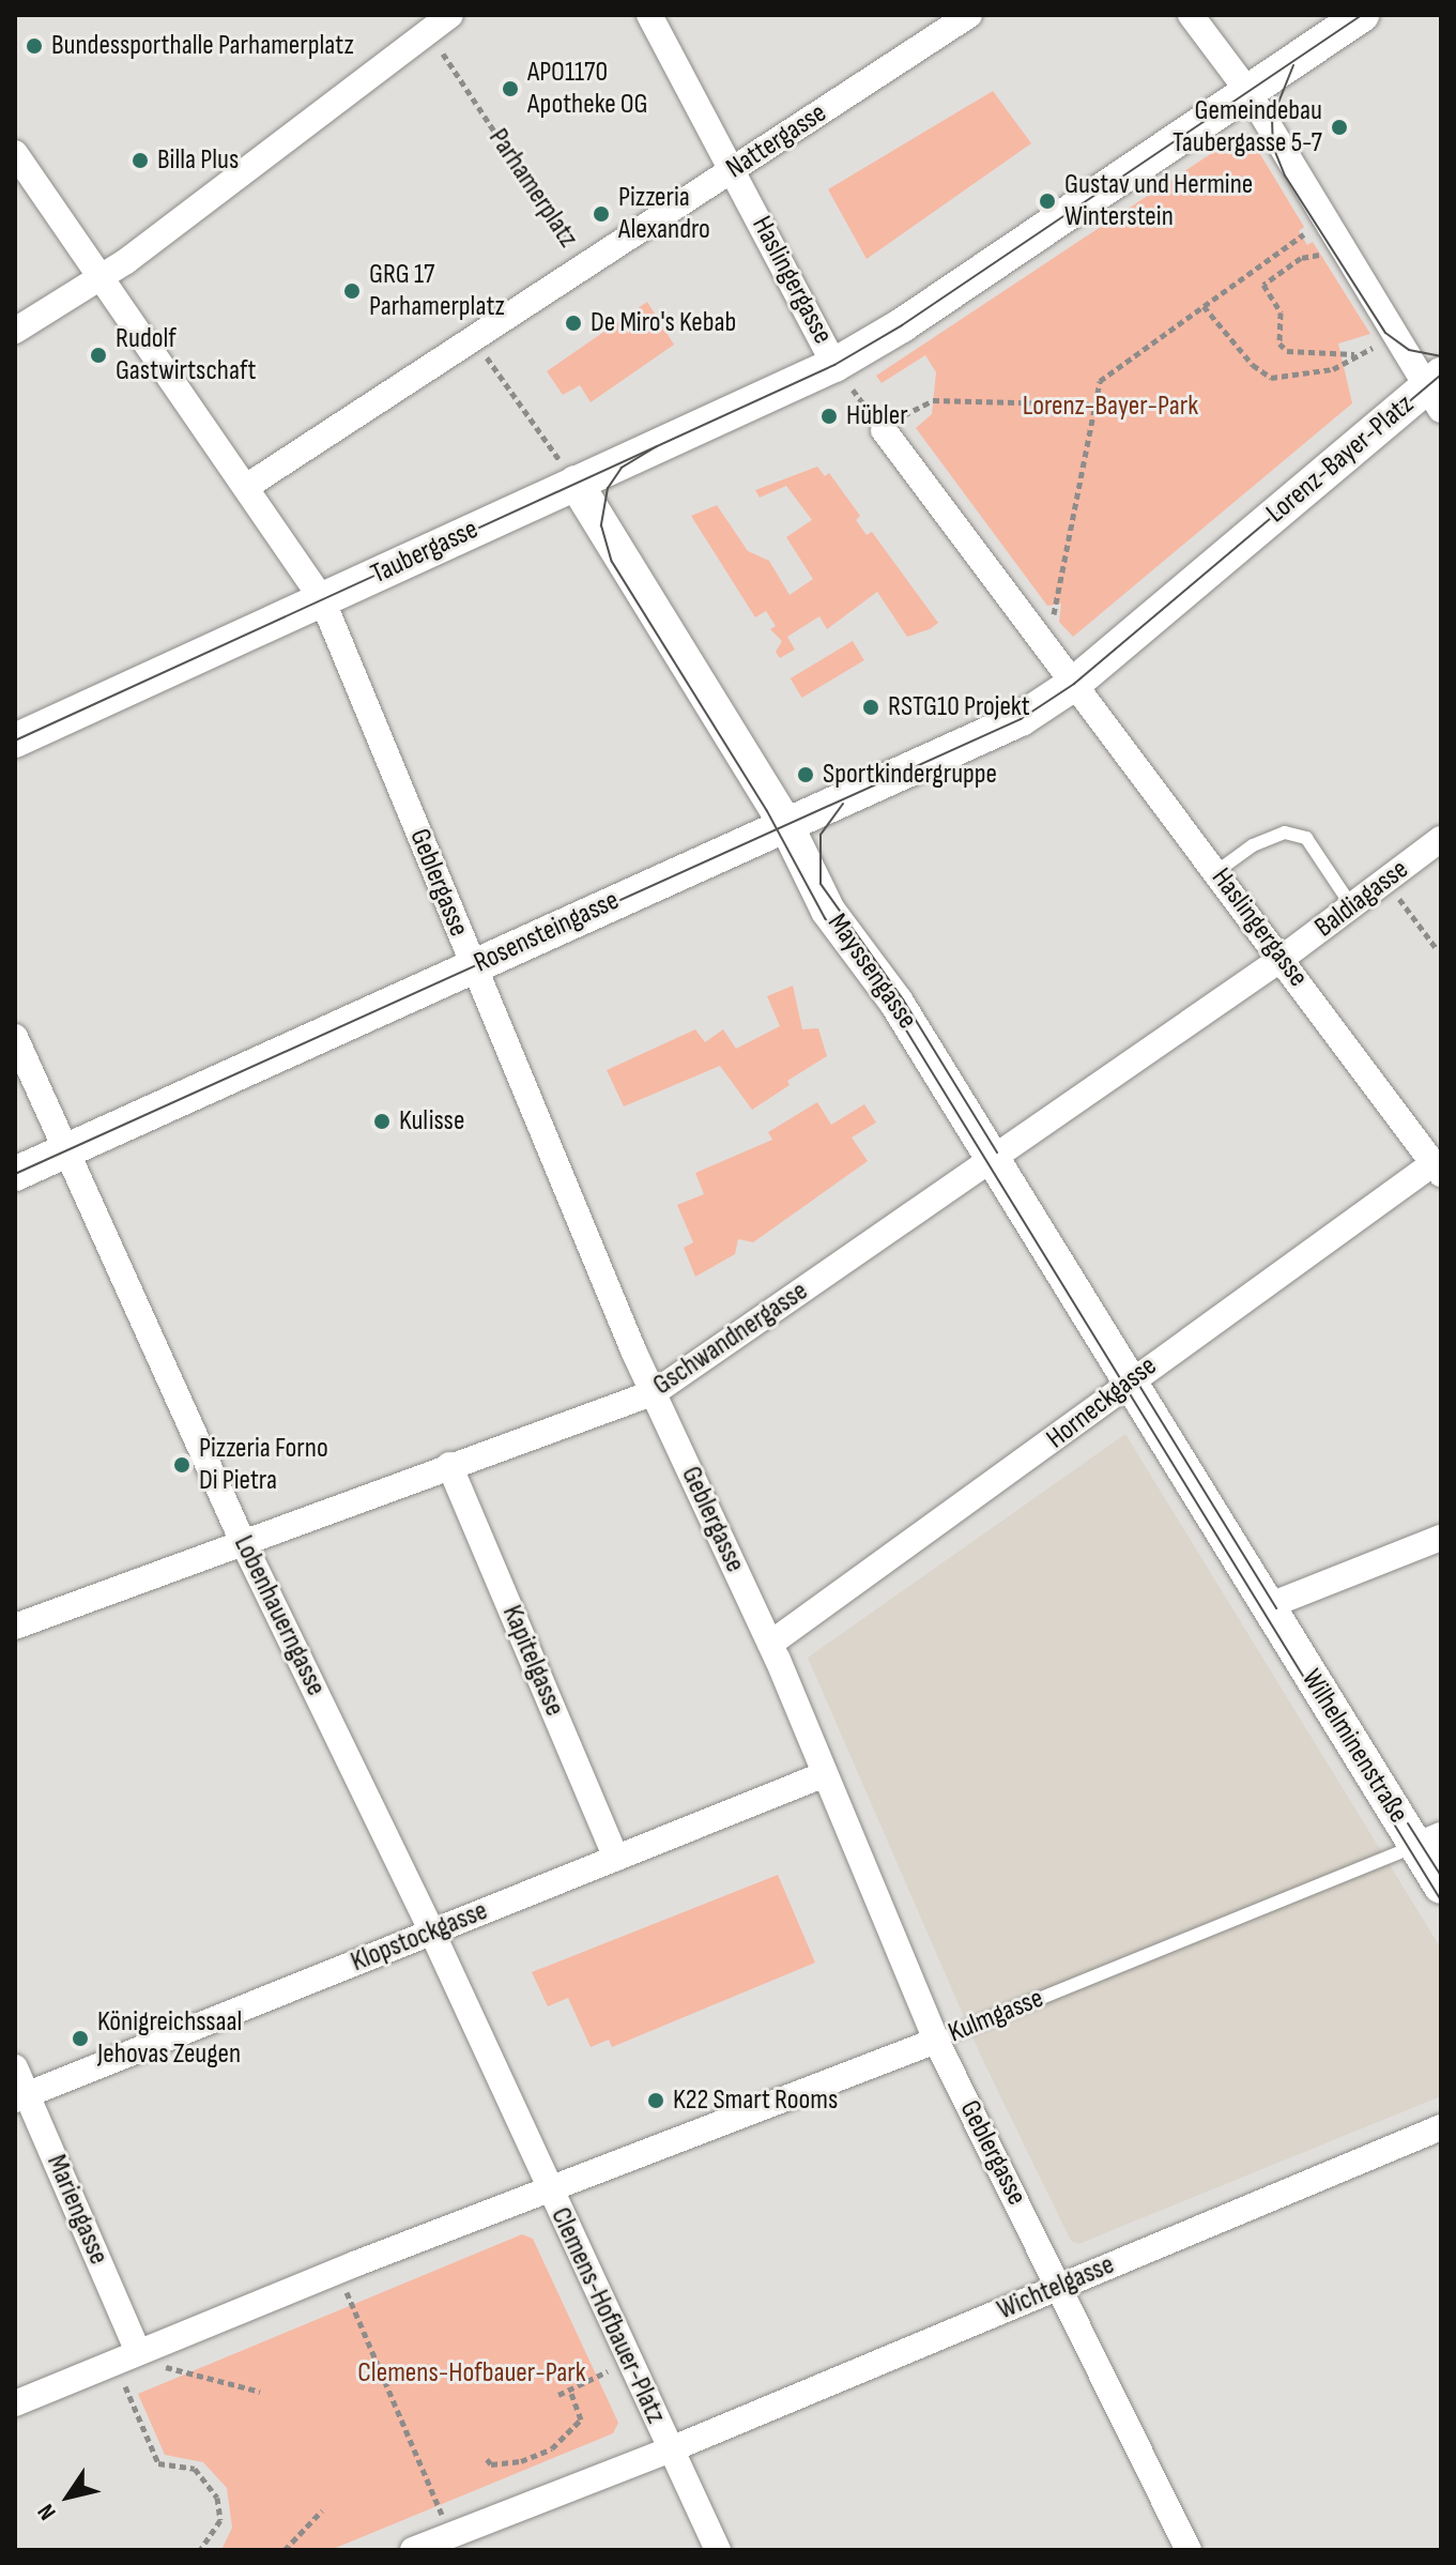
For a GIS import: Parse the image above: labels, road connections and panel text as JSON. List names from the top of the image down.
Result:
{
  "streets": {
    "street": [
      "Nattergasse",
      "Parhamerplatz",
      "Haslingergasse",
      "Lorenz-Bayer-Platz",
      "Taubergasse",
      "Geblergasse",
      "Baldiagasse",
      "Rosensteingasse",
      "Mayssengasse",
      "Gschwandnergasse",
      "Horneckgasse",
      "Lobenhauerngasse",
      "Kapitelgasse",
      "Wilhelminenstraße",
      "Klopstockgasse",
      "Kulmgasse",
      "Mariengasse",
      "Wichtelgasse",
      "Clemens-Hofbauer-Platz"
    ]
  },
  "crossings": [
    ["Nattergasse", "Parhamerplatz"],
    ["Nattergasse", "Haslingergasse"],
    ["Parhamerplatz", "Geblergasse"],
    ["Haslingergasse", "Lorenz-Bayer-Platz"],
    ["Haslingergasse", "Taubergasse"],
    ["Haslingergasse", "Baldiagasse"],
    ["Haslingergasse", "Rosensteingasse"],
    ["Haslingergasse", "Gschwandnergasse"],
    ["Haslingergasse", "Horneckgasse"],
    ["Lorenz-Bayer-Platz", "Rosensteingasse"],
    ["Taubergasse", "Geblergasse"],
    ["Taubergasse", "Mayssengasse"],
    ["Geblergasse", "Rosensteingasse"],
    ["Geblergasse", "Gschwandnergasse"],
    ["Geblergasse", "Horneckgasse"],
    ["Geblergasse", "Klopstockgasse"],
    ["Geblergasse", "Kulmgasse"],
    ["Geblergasse", "Wichtelgasse"],
    ["Baldiagasse", "Gschwandnergasse"],
    ["Rosensteingasse", "Mayssengasse"],
    ["Rosensteingasse", "Lobenhauerngasse"],
    ["Mayssengasse", "Gschwandnergasse"],
    ["Mayssengasse", "Horneckgasse"],
    ["Mayssengasse", "Wilhelminenstraße"],
    ["Gschwandnergasse", "Lobenhauerngasse"],
    ["Gschwandnergasse", "Kapitelgasse"],
    ["Lobenhauerngasse", "Klopstockgasse"],
    ["Lobenhauerngasse", "Kulmgasse"],
    ["Lobenhauerngasse", "Clemens-Hofbauer-Platz"],
    ["Kapitelgasse", "Klopstockgasse"],
    ["Wilhelminenstraße", "Kulmgasse"],
    ["Klopstockgasse", "Mariengasse"],
    ["Kulmgasse", "Clemens-Hofbauer-Platz"],
    ["Mariengasse", "Clemens-Hofbauer-Platz"],
    ["Wichtelgasse", "Clemens-Hofbauer-Platz"]
  ],
  "parks": ["Lorenz-Bayer-Park", "Clemens-Hofbauer-Park"],
  "places": [
    "Bundessporthalle Parhamerplatz",
    "APO1170 Apotheke OG",
    "Gemeindebau Taubergasse 5-7",
    "Billa Plus",
    "Gustav und Hermine Winterstein",
    "Pizzeria Alexandro",
    "GRG 17 Parhamerplatz",
    "De Miro's Kebab",
    "Rudolf Gastwirtschaft",
    "Hübler",
    "RSTG10 Projekt",
    "Sportkindergruppe",
    "Kulisse",
    "Pizzeria Forno Di Pietra",
    "Königreichssaal Jehovas Zeugen",
    "K22 Smart Rooms"
  ],
  "north": "bottom left"
}
